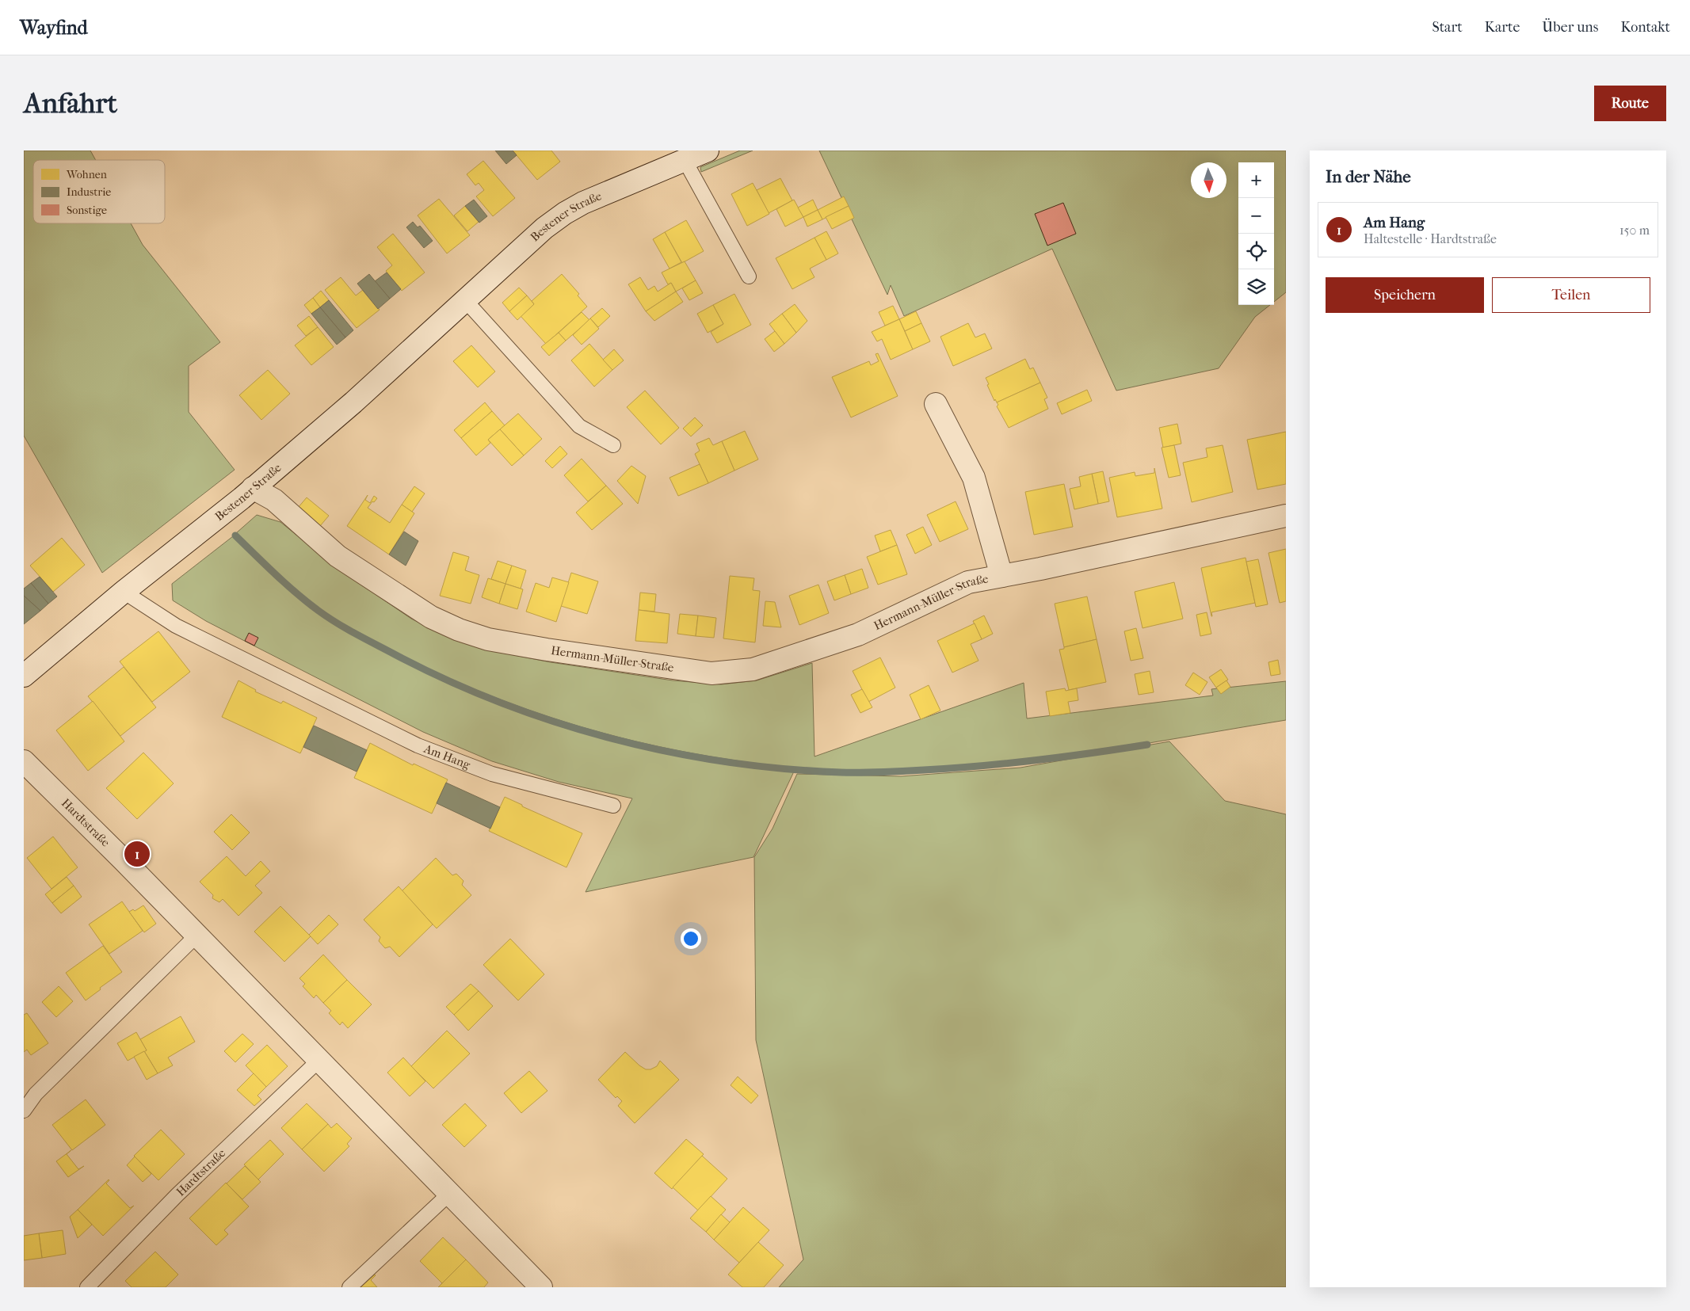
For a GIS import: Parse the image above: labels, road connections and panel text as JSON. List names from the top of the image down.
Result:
{
  "streets": {
    "street": ["Bestener Straße", "Hermann-Müller-Straße", "Hardtstraße"],
    "lane": ["Am Hang"]
  },
  "crossings": [
    ["Bestener Straße", "Hermann-Müller-Straße"],
    ["Bestener Straße", "Am Hang"]
  ],
  "legend": ["Wohnen", "Industrie", "Sonstige"],
  "north": "bottom",
  "page": {
    "header": "Wayfind",
    "nav": [
      "Start",
      "Karte",
      "Über uns",
      "Kontakt"
    ],
    "buttons": [
      "Route",
      ["Speichern", "Teilen"]
    ],
    "title": "Anfahrt",
    "heading": "In der Nähe",
    "map_buttons": ["+", "−"],
    "list": [
      {
        "mark": "1",
        "name": "Am Hang",
        "note": "Haltestelle · Hardtstraße",
        "value": "150 m"
      }
    ],
    "pins": "1"
  }
}
